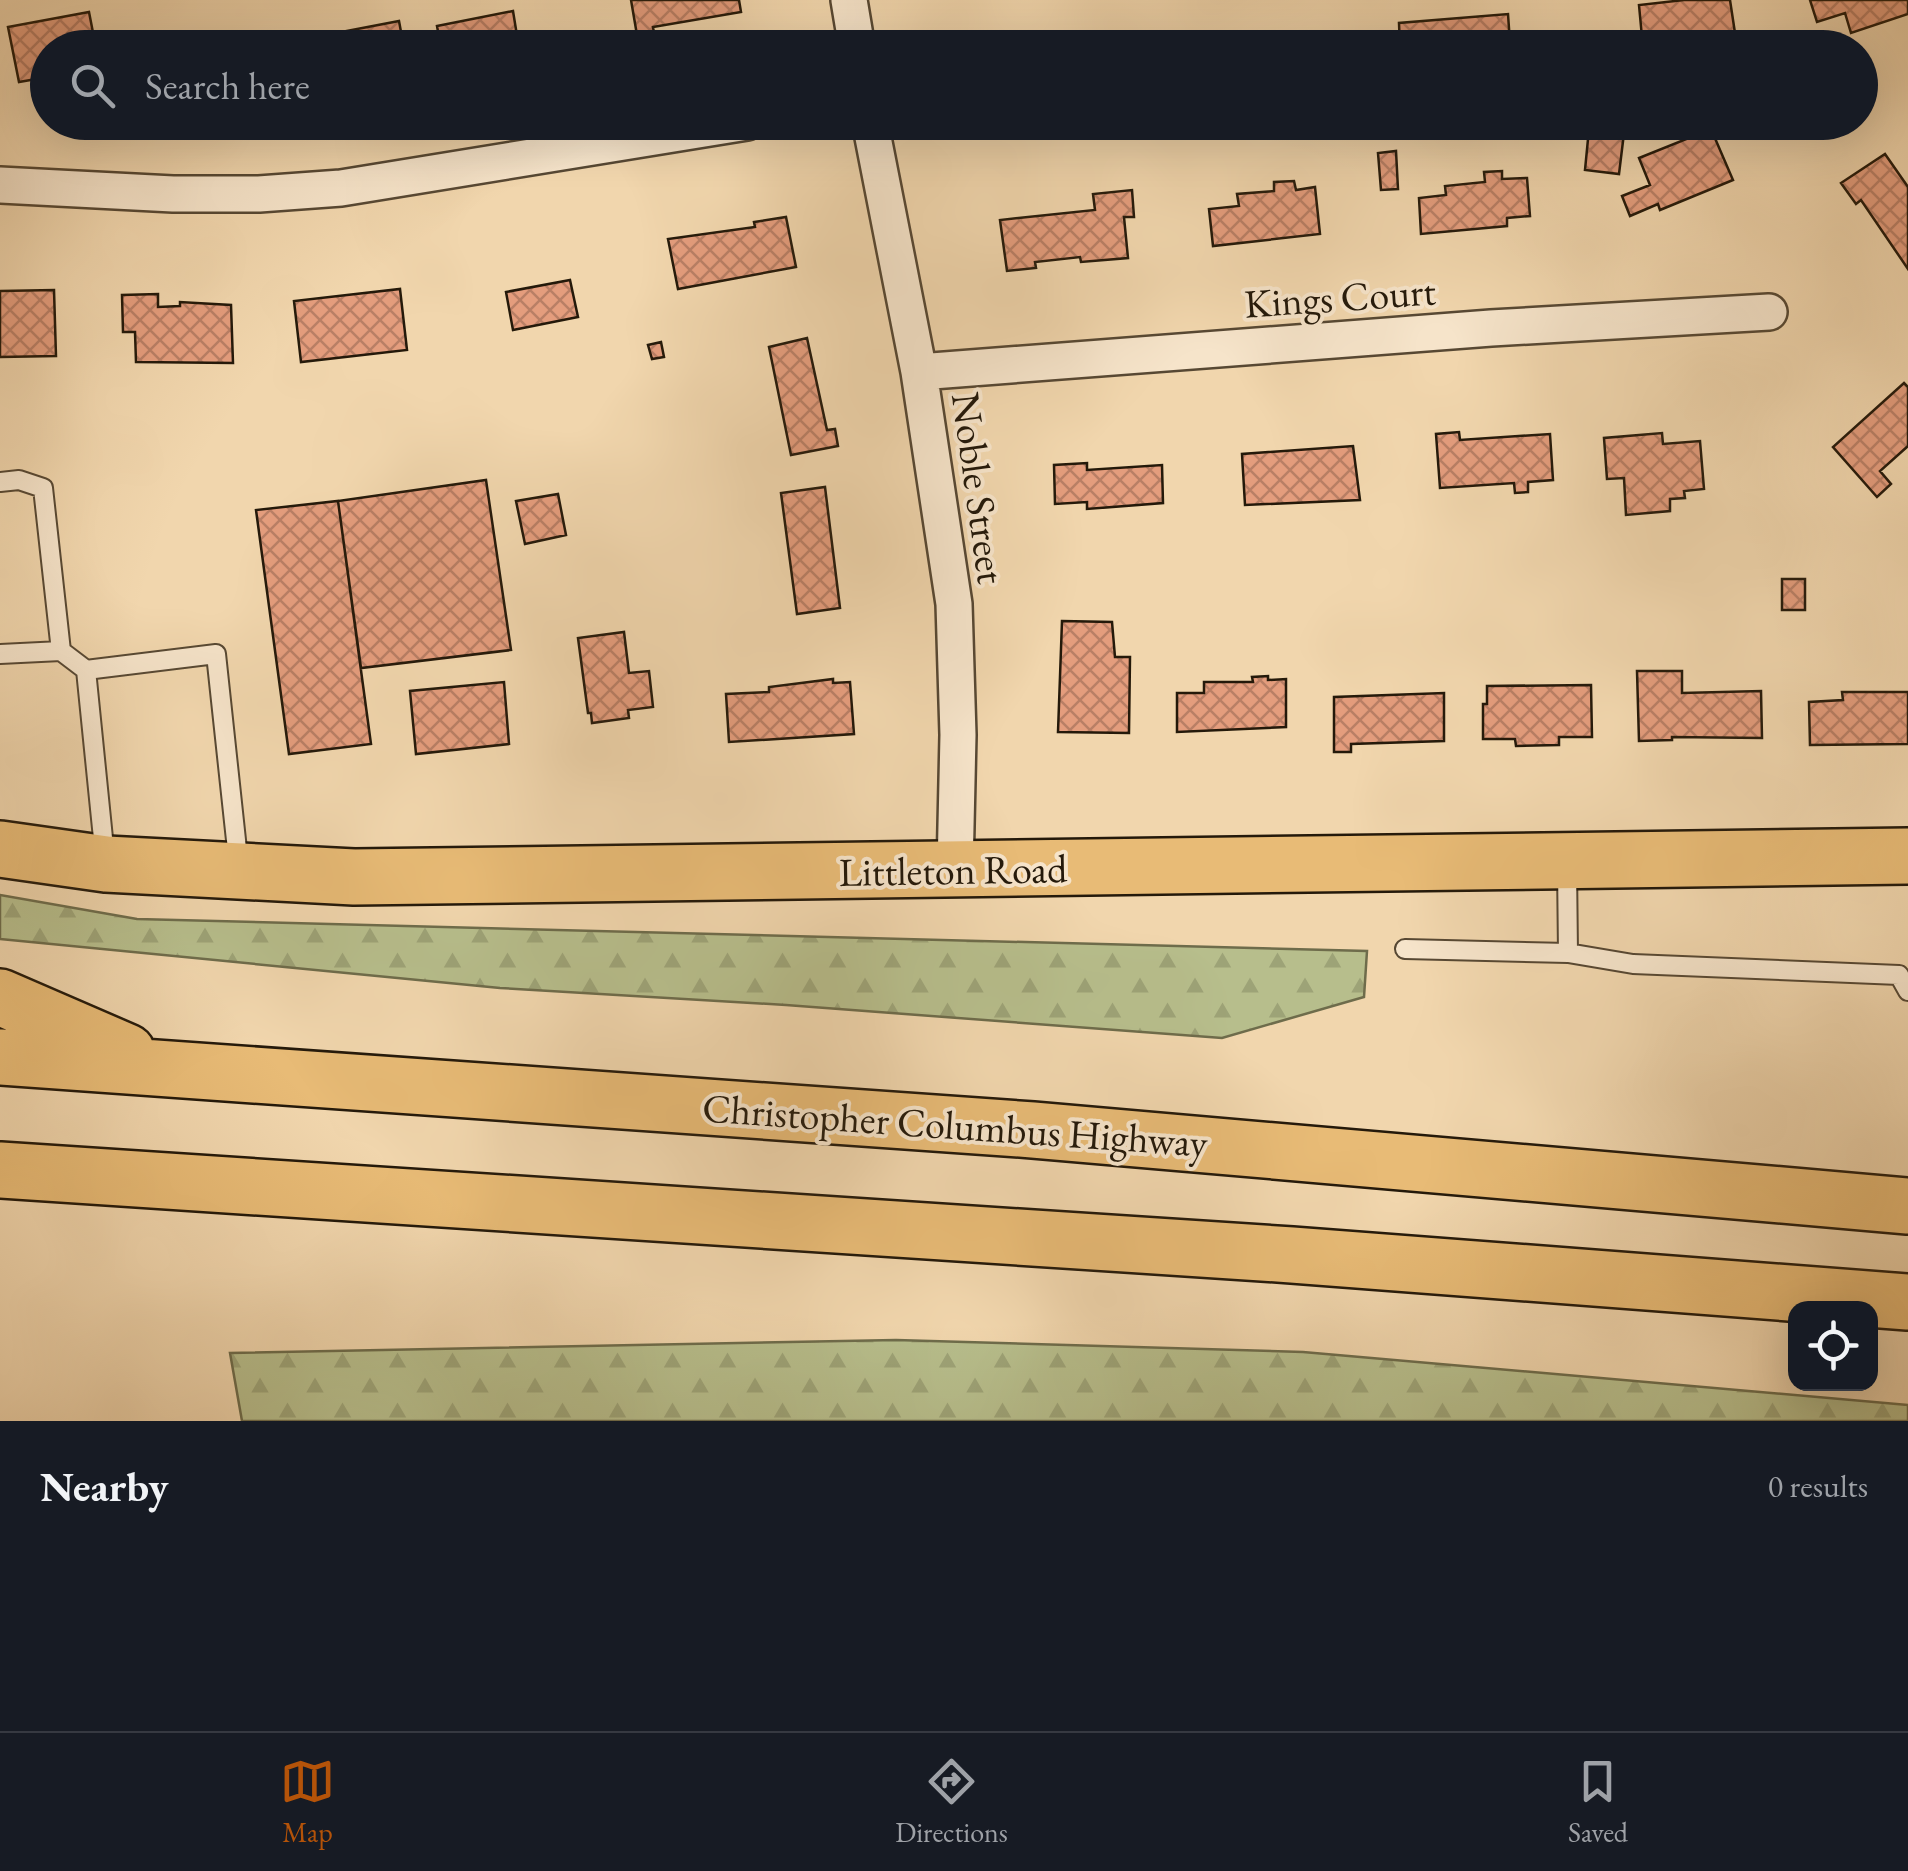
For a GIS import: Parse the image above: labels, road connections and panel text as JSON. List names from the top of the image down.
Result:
{
  "streets": {
    "main road": ["Littleton Road", "Christopher Columbus Highway"],
    "street": ["Kings Court", "Noble Street"]
  },
  "crossings": [
    ["Kings Court", "Noble Street"],
    ["Noble Street", "Littleton Road"]
  ],
  "page": {
    "search": "Search here",
    "heading": ["Nearby", "0 results"],
    "nav": ["Map", "Directions", "Saved"]
  }
}
